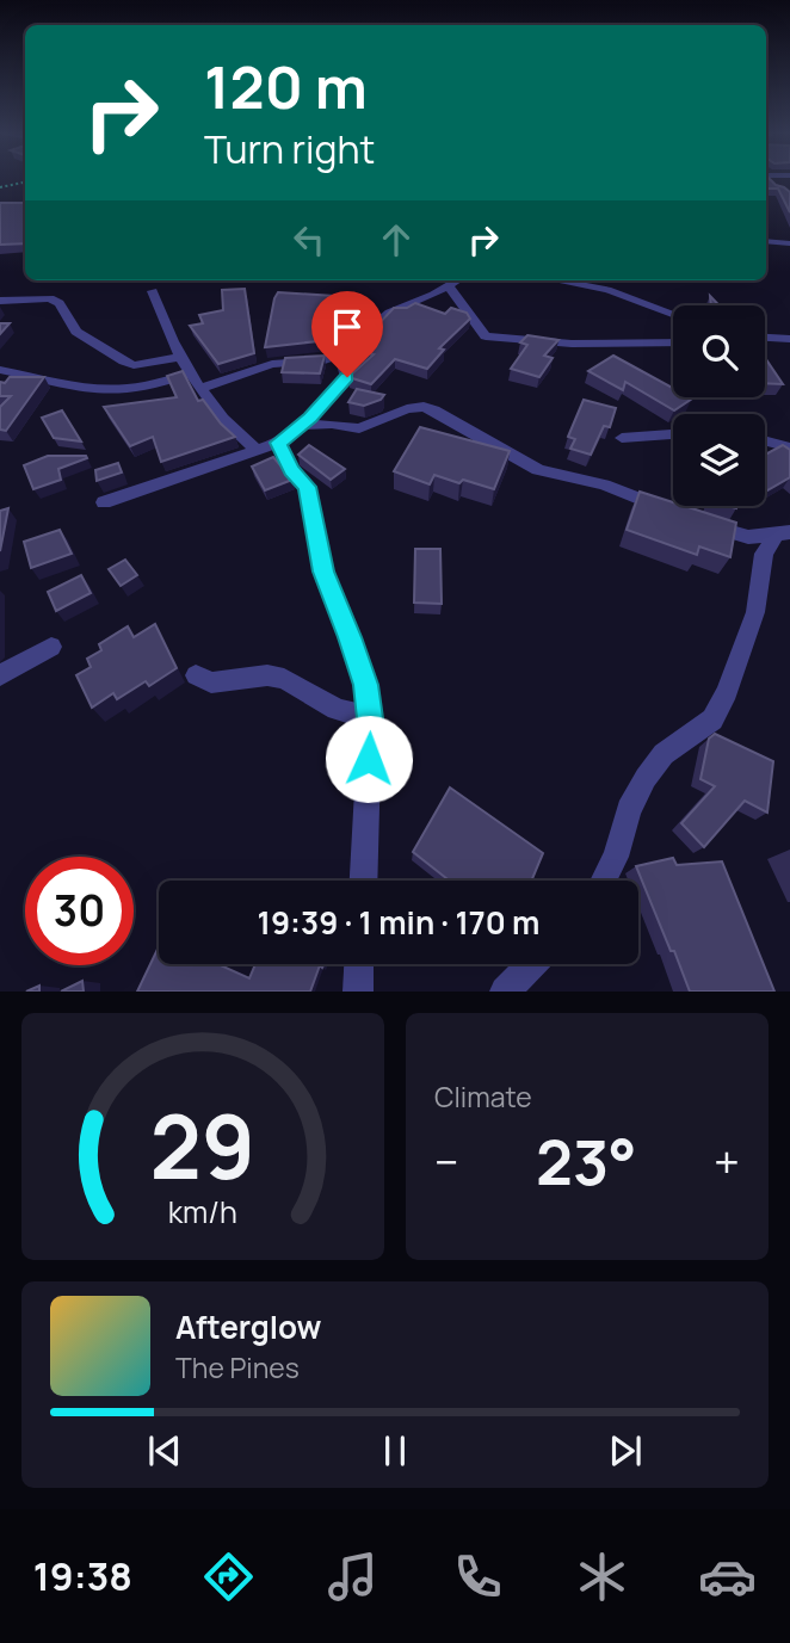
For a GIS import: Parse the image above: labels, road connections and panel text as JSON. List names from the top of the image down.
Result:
{
  "page": {
    "turn": ["120 m", "Turn right"],
    "limit": "30",
    "trip": "19:39 · 1 min · 170 m",
    "tile": "Climate",
    "heat": ["−", "23°", "+"],
    "song": ["Afterglow", "The Pines"],
    "tabs": "19:38",
    "gauge": ["29", "km/h"]
  }
}
